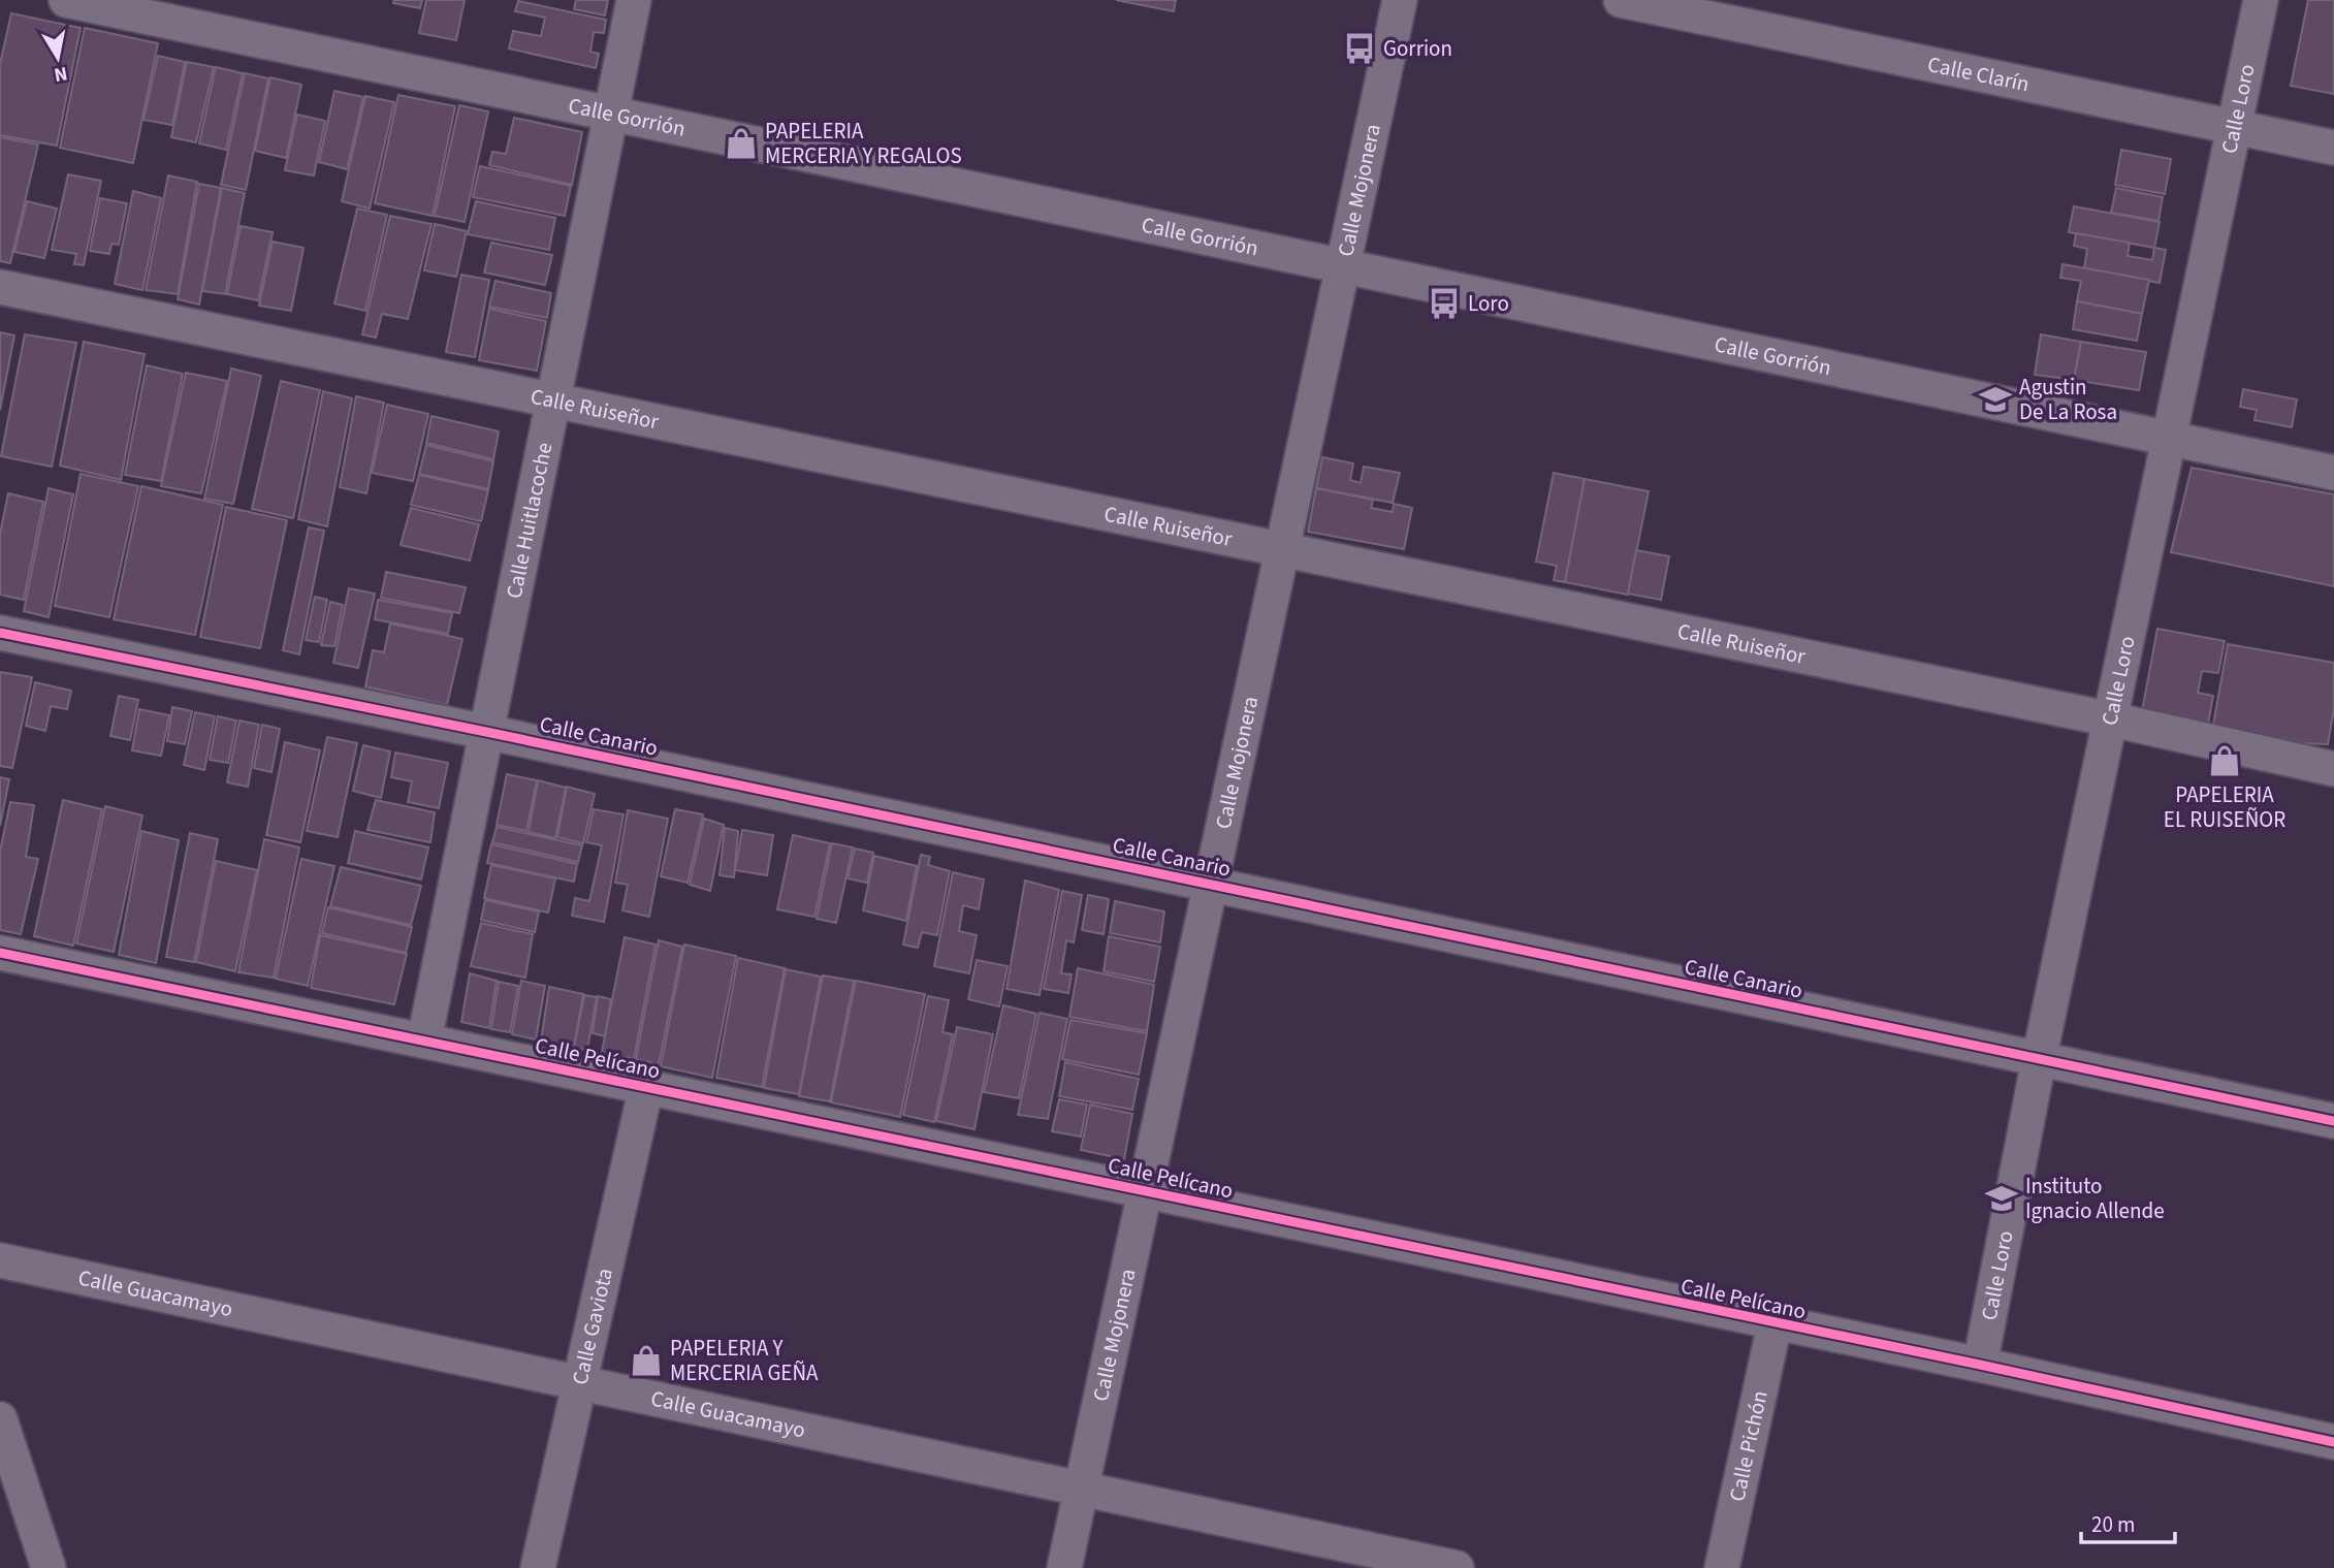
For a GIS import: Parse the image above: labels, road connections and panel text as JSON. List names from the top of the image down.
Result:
{
  "streets": {
    "street": [
      "Calle Clarín",
      "Calle Loro",
      "Calle Gorrión",
      "Calle Mojonera",
      "Calle Ruiseñor",
      "Calle Huitlacoche",
      "Calle Canario",
      "Calle Pelícano",
      "Calle Guacamayo",
      "Calle Gaviota",
      "Calle Pichón"
    ]
  },
  "crossings": [
    ["Calle Clarín", "Calle Loro"],
    ["Calle Loro", "Calle Gorrión"],
    ["Calle Loro", "Calle Ruiseñor"],
    ["Calle Loro", "Calle Canario"],
    ["Calle Loro", "Calle Pelícano"],
    ["Calle Gorrión", "Calle Mojonera"],
    ["Calle Gorrión", "Calle Huitlacoche"],
    ["Calle Mojonera", "Calle Ruiseñor"],
    ["Calle Mojonera", "Calle Canario"],
    ["Calle Mojonera", "Calle Pelícano"],
    ["Calle Mojonera", "Calle Guacamayo"],
    ["Calle Ruiseñor", "Calle Huitlacoche"],
    ["Calle Huitlacoche", "Calle Canario"],
    ["Calle Huitlacoche", "Calle Pelícano"],
    ["Calle Pelícano", "Calle Gaviota"],
    ["Calle Pelícano", "Calle Pichón"],
    ["Calle Guacamayo", "Calle Gaviota"]
  ],
  "places": {
    "bus stop": ["Gorrion", "Loro"],
    "shop": ["PAPELERIA MERCERIA Y REGALOS", "PAPELERIA EL RUISEÑOR", "PAPELERIA Y MERCERIA GEÑA"],
    "school or university": ["Agustin De La Rosa", "Instituto Ignacio Allende"]
  },
  "scale_bar": "20 m",
  "north": "bottom"
}
